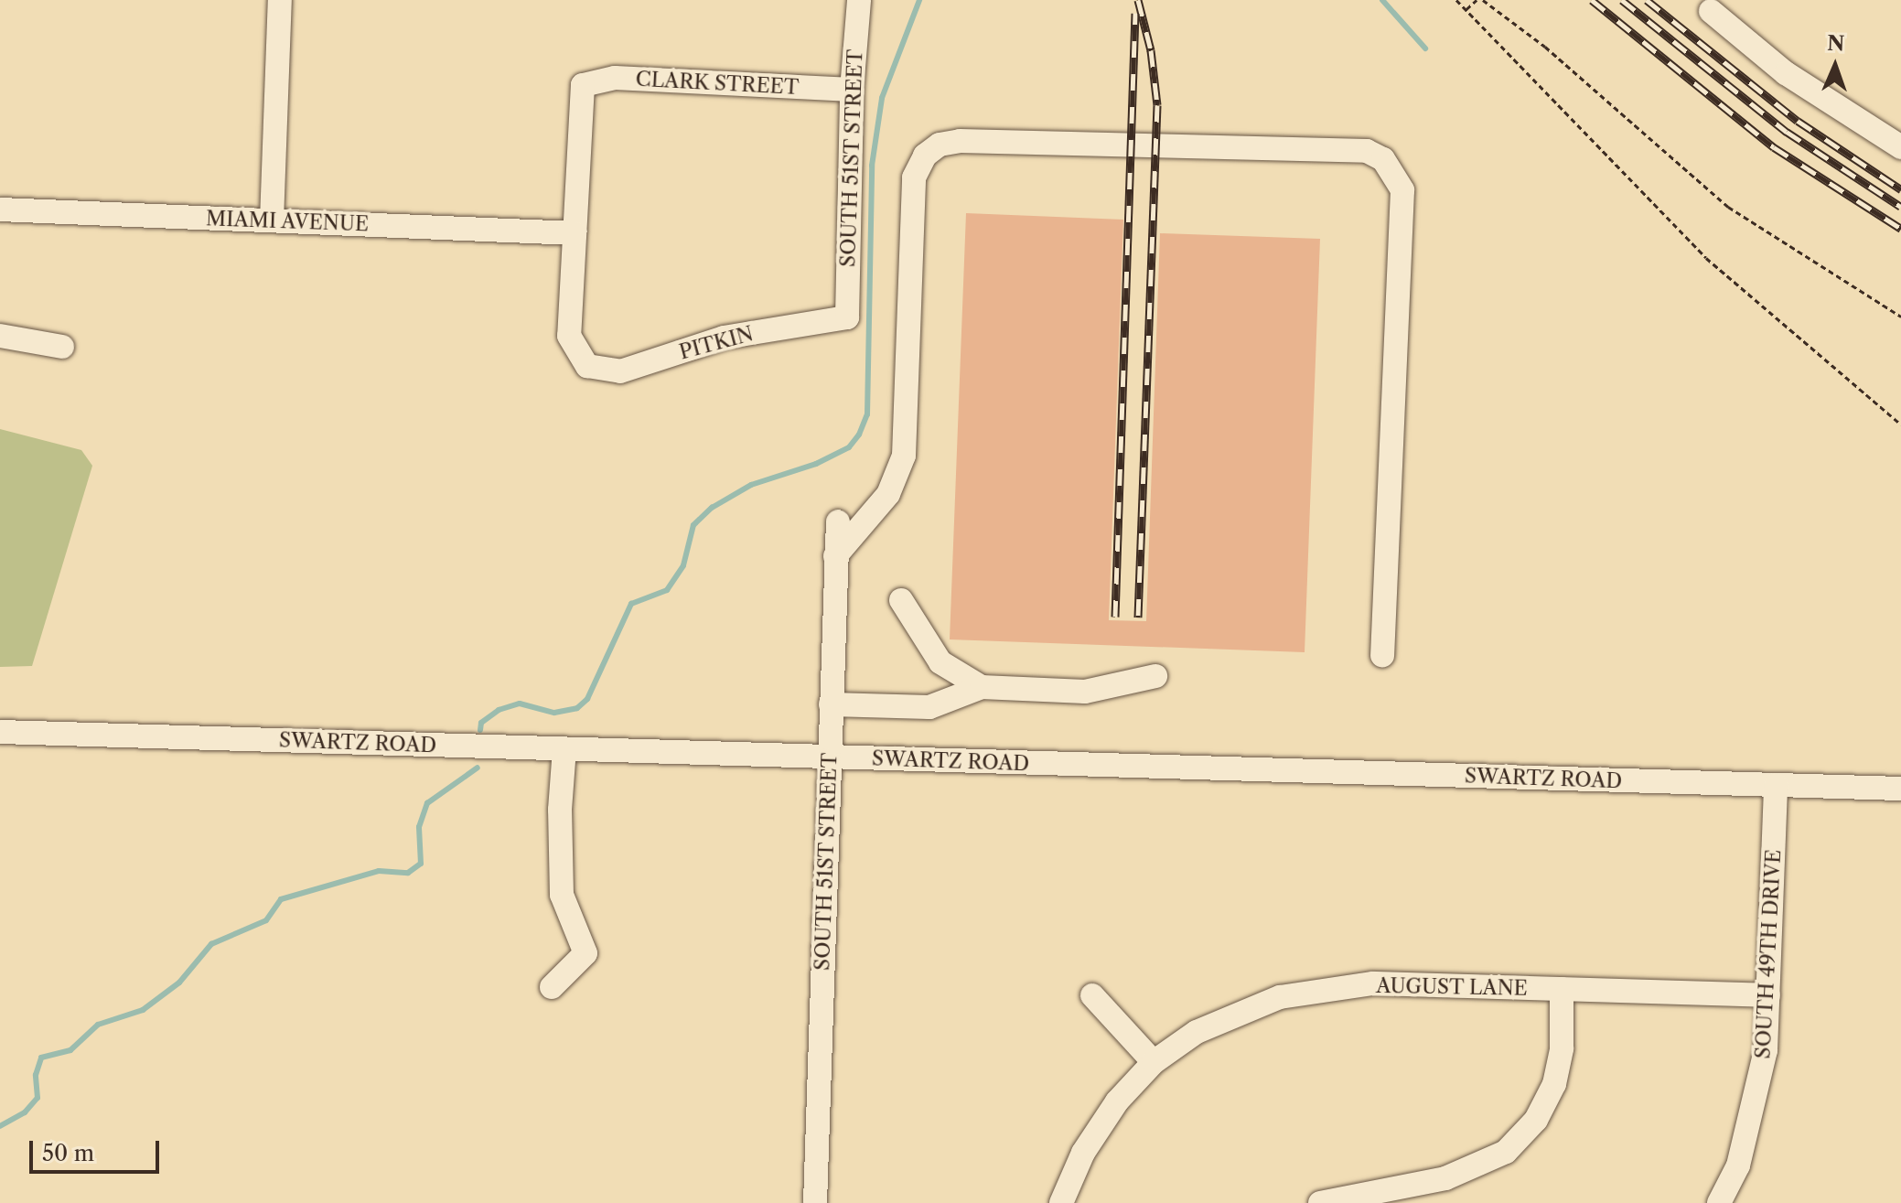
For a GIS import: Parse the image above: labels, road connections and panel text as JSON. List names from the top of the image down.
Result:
{
  "streets": {
    "street": [
      "CLARK STREET",
      "SOUTH 51ST STREET",
      "MIAMI AVENUE",
      "PITKIN",
      "SWARTZ ROAD",
      "SOUTH 49TH DRIVE",
      "AUGUST LANE"
    ]
  },
  "crossings": [
    ["CLARK STREET", "SOUTH 51ST STREET"],
    ["CLARK STREET", "MIAMI AVENUE"],
    ["CLARK STREET", "PITKIN"],
    ["SOUTH 51ST STREET", "PITKIN"],
    ["SOUTH 51ST STREET", "SWARTZ ROAD"],
    ["MIAMI AVENUE", "PITKIN"],
    ["SWARTZ ROAD", "SOUTH 49TH DRIVE"],
    ["SOUTH 49TH DRIVE", "AUGUST LANE"]
  ],
  "scale_bar": "50 m",
  "north": "top"
}
